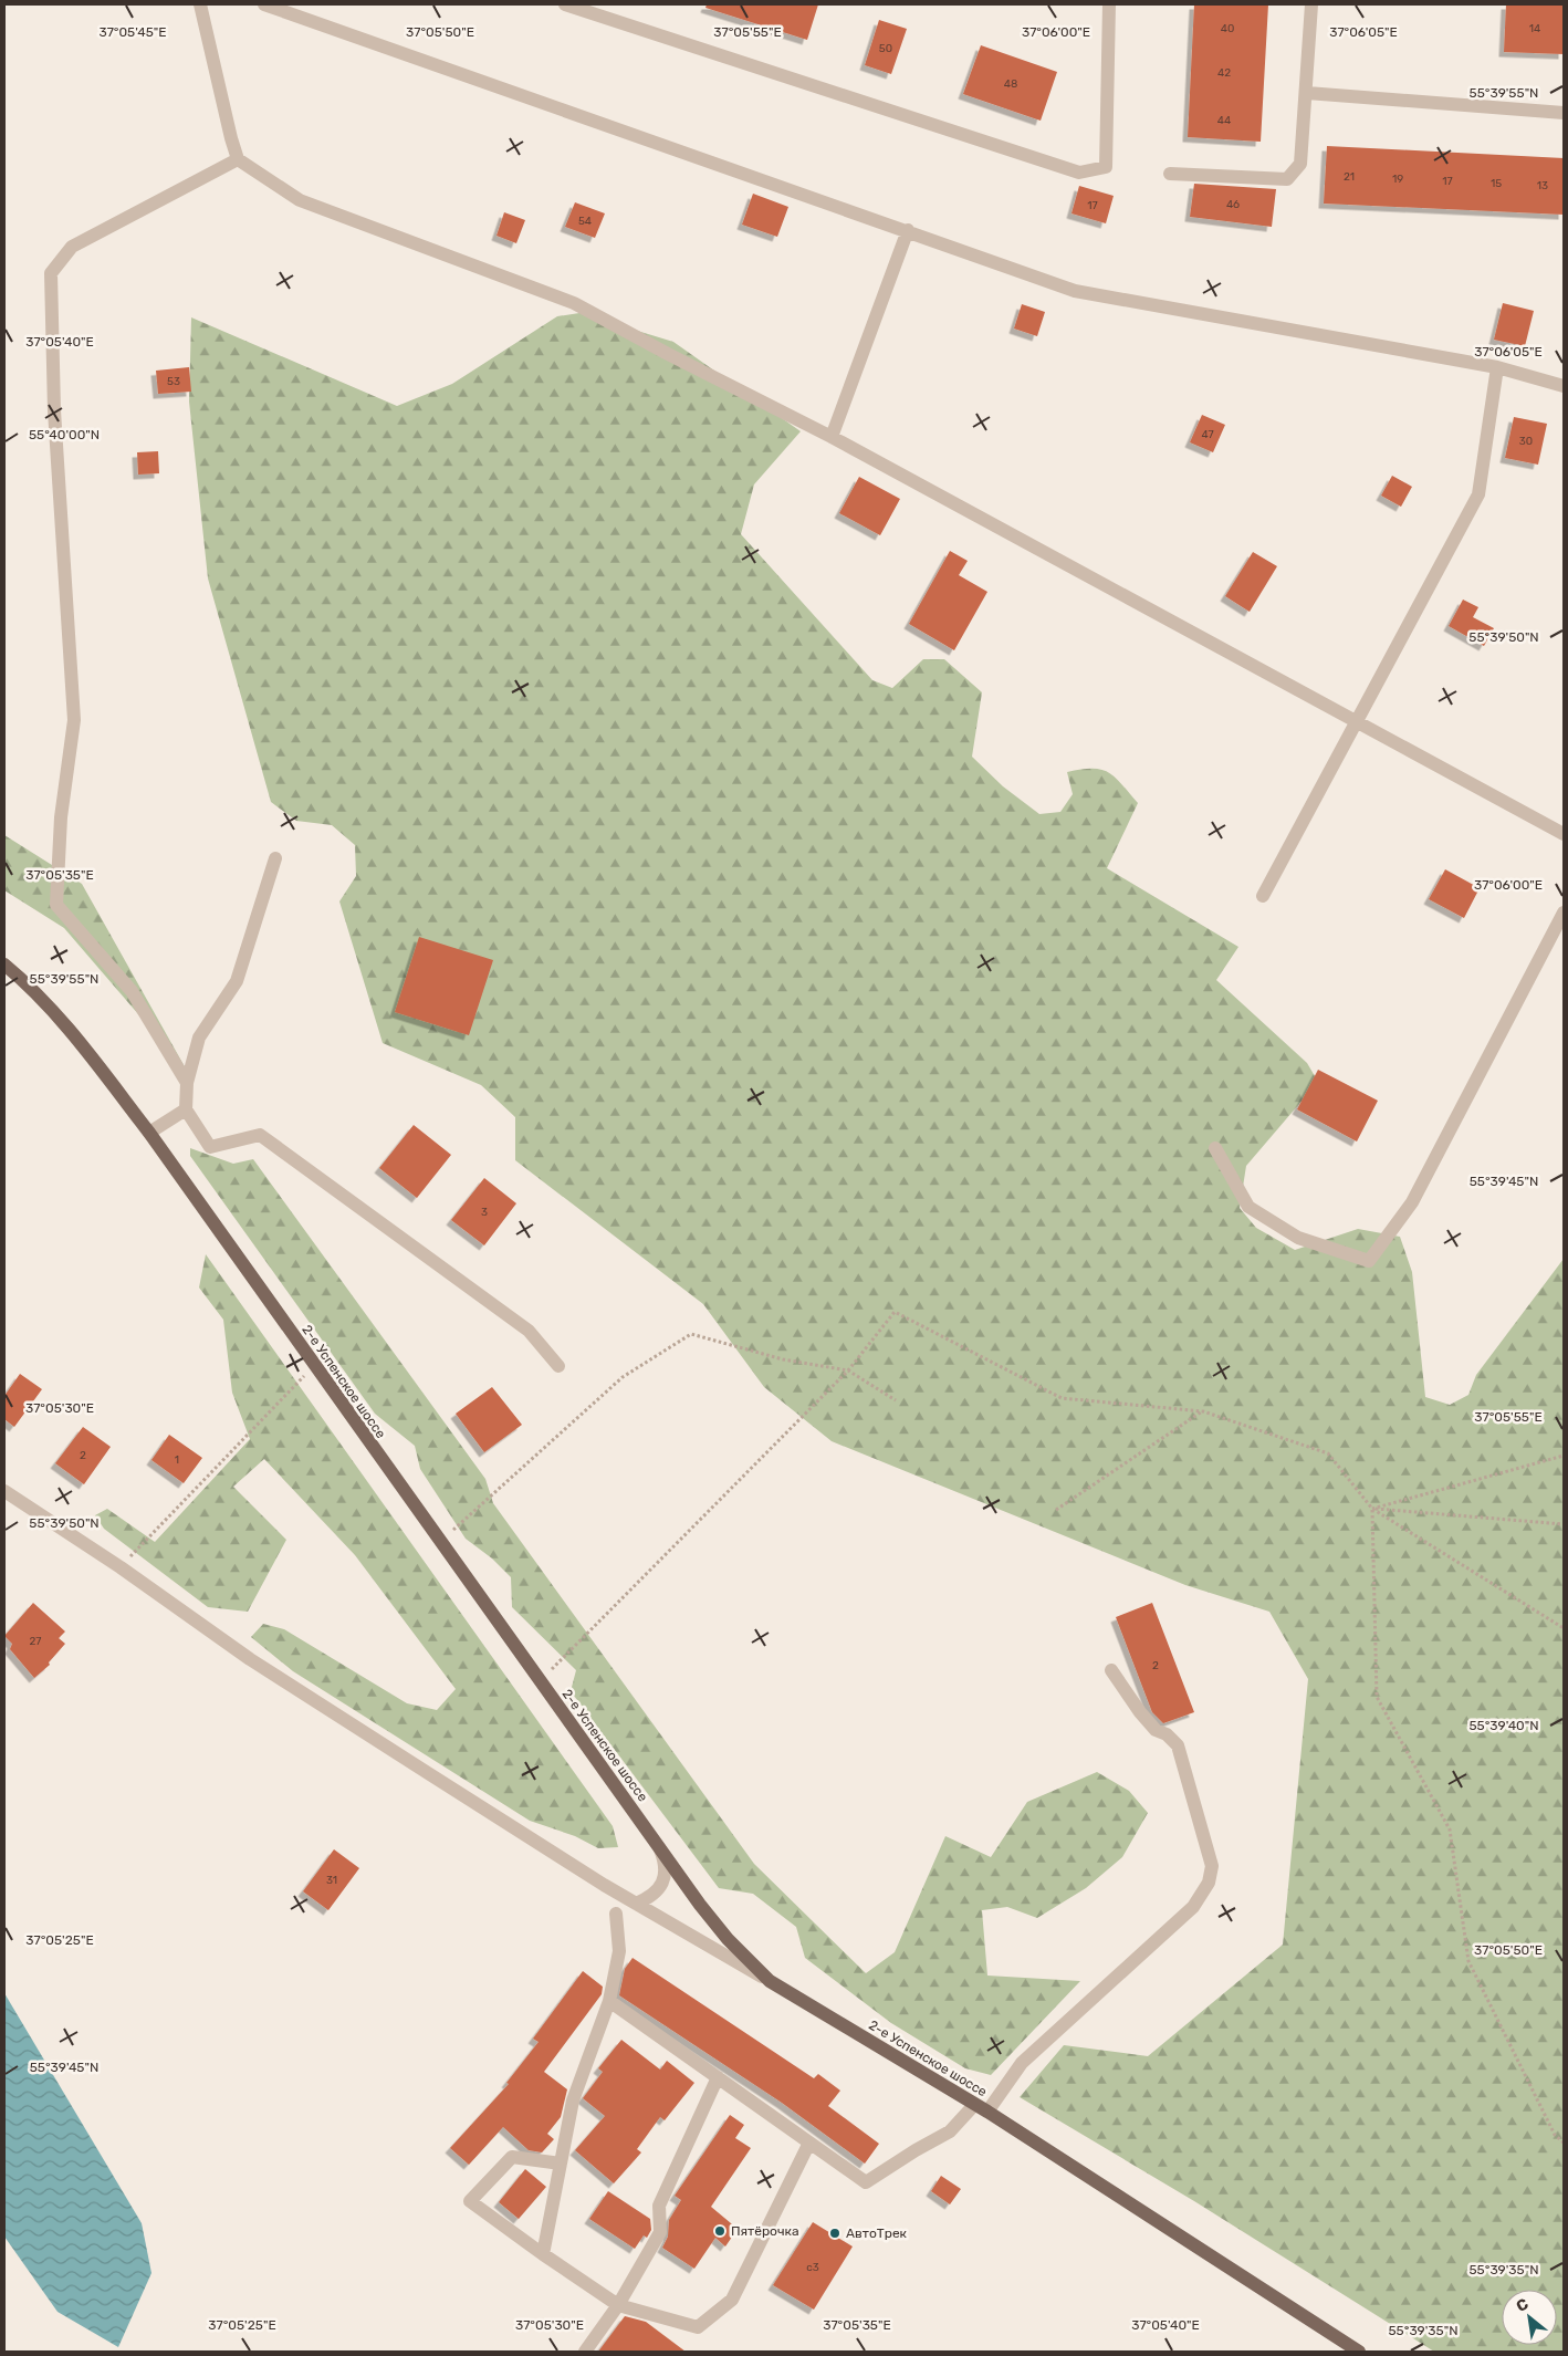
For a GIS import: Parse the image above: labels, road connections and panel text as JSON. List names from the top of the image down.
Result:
{
  "streets": {
    "main road": ["2-е Успенское шоссе"]
  },
  "places": ["Пятёрочка", "АвтоТрек"],
  "house_numbers": [
    "40",
    "14",
    "50",
    "42",
    "48",
    "44",
    "21",
    "19",
    "17",
    "15",
    "13",
    "46",
    "17",
    "54",
    "53",
    "47",
    "30",
    "3",
    "2",
    "1",
    "27",
    "2",
    "31",
    "с3"
  ],
  "north": "top left",
  "coordinates": [
    "37°05'50\"E",
    "37°06'00\"E",
    "37°06'05\"E",
    "37°05'45\"E",
    "37°05'55\"E",
    "55°39'55\"N",
    "37°05'40\"E",
    "55°40'00\"N",
    "55°39'50\"N",
    "37°05'35\"E",
    "55°39'45\"N",
    "37°05'30\"E",
    "55°39'40\"N",
    "37°05'25\"E",
    "55°39'35\"N"
  ]
}
